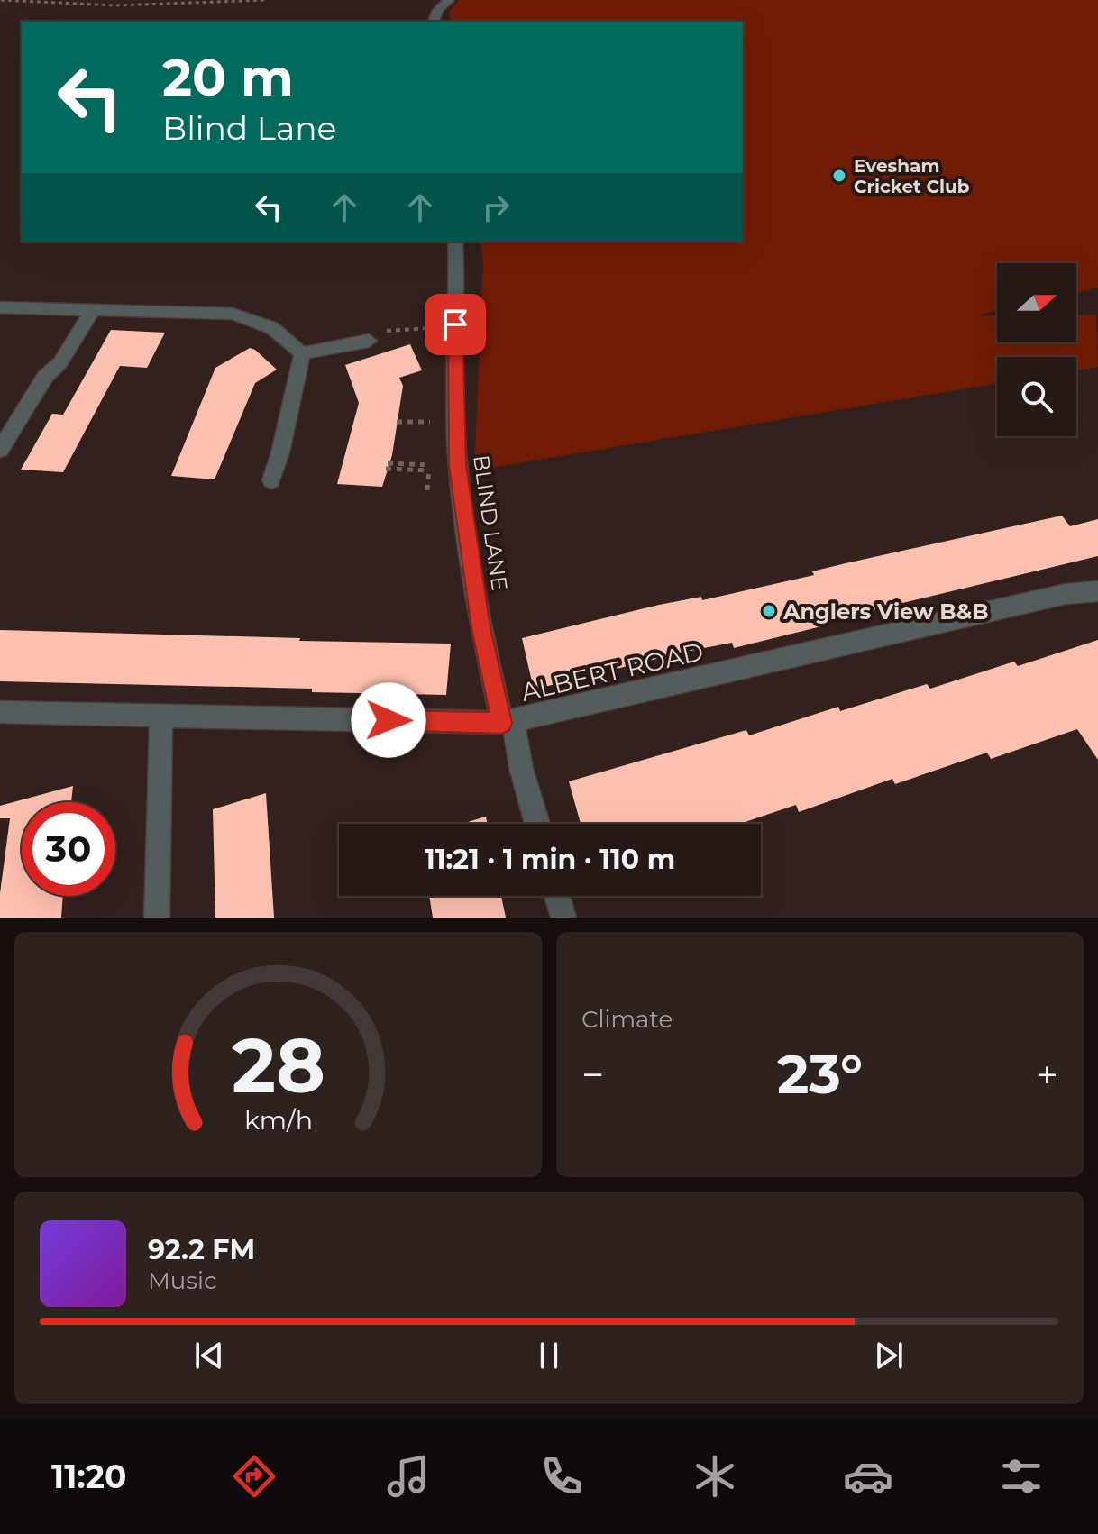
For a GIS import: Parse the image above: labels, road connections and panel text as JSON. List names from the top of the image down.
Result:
{
  "streets": {
    "street": ["BLIND LANE", "ALBERT ROAD"]
  },
  "crossings": [
    ["BLIND LANE", "ALBERT ROAD"]
  ],
  "places": ["Evesham Cricket Club", "Anglers View B&B"],
  "north": "right",
  "page": {
    "turn": ["20 m", "Blind Lane"],
    "limit": "30",
    "trip": "11:21 · 1 min · 110 m",
    "tile": "Climate",
    "heat": ["−", "23°", "+"],
    "song": ["92.2 FM", "Music"],
    "tabs": "11:20",
    "gauge": ["28", "km/h"]
  }
}
